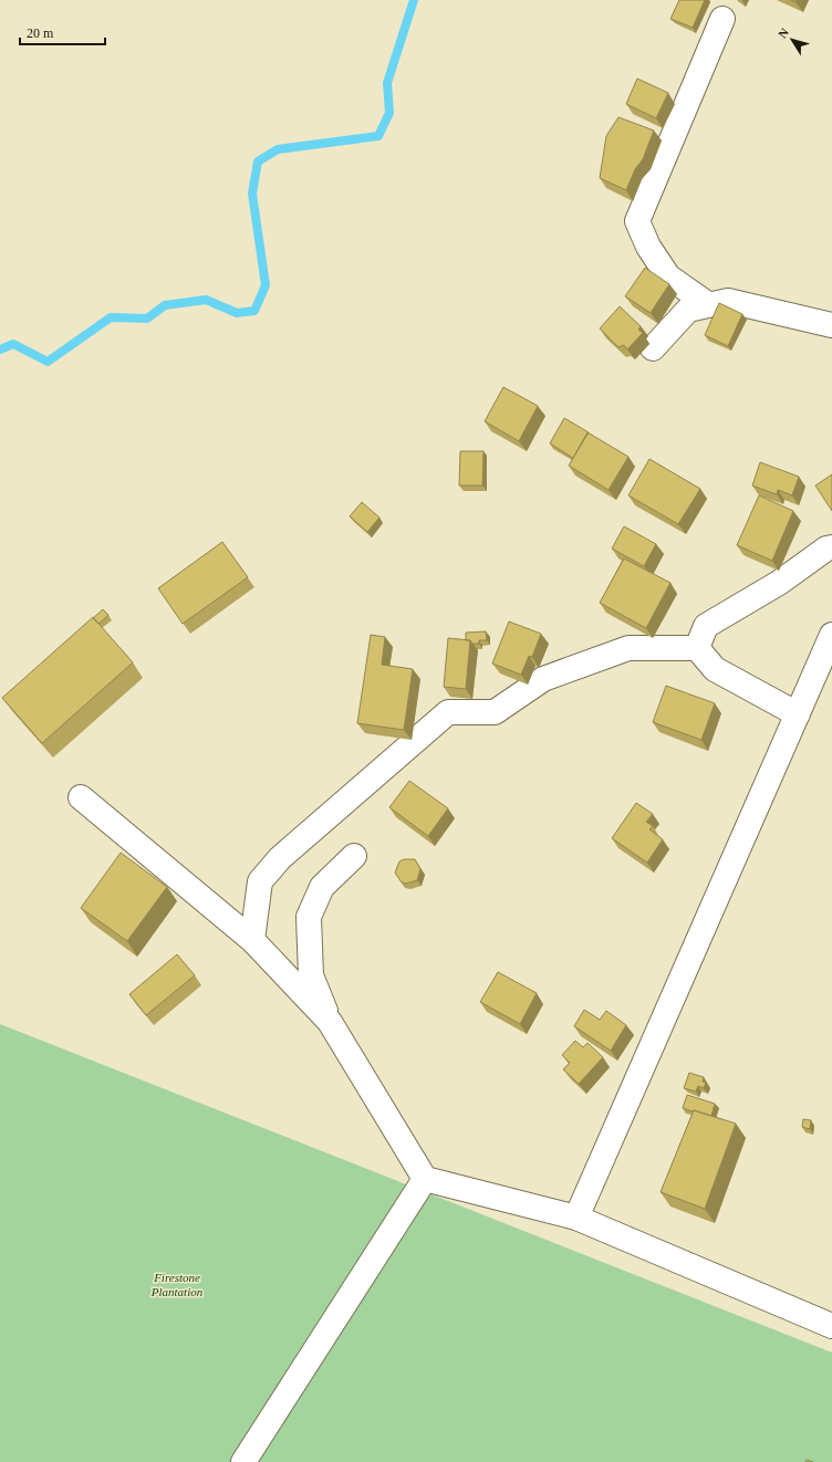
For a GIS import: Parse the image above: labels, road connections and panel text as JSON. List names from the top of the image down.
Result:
{
  "parks": ["Firestone Plantation"],
  "scale_bar": "20 m",
  "north": "top left"
}
